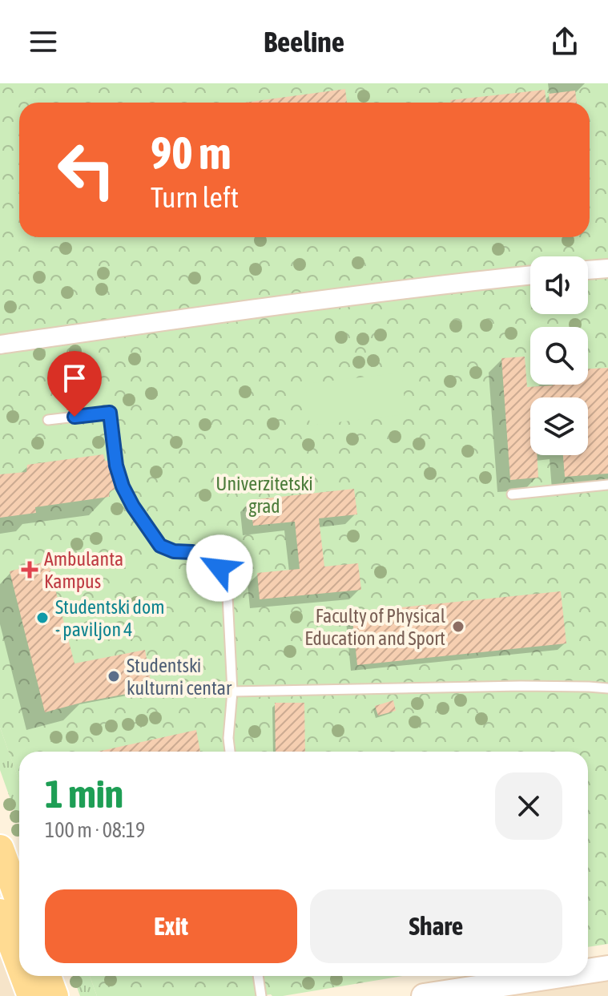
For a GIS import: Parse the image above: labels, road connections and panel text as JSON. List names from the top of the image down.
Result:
{
  "parks": ["Univerzitetski grad"],
  "places": {
    "health": ["Ambulanta Kampus"],
    "other": ["Studentski dom - paviljon 4", "Faculty of Physical Education and Sport", "Studentski kulturni centar"]
  },
  "page": {
    "header": "Beeline",
    "turn": ["90 m", "Turn left"],
    "heading": ["1 min", "100 m · 08:19"],
    "buttons": ["Exit", "Share"]
  }
}
